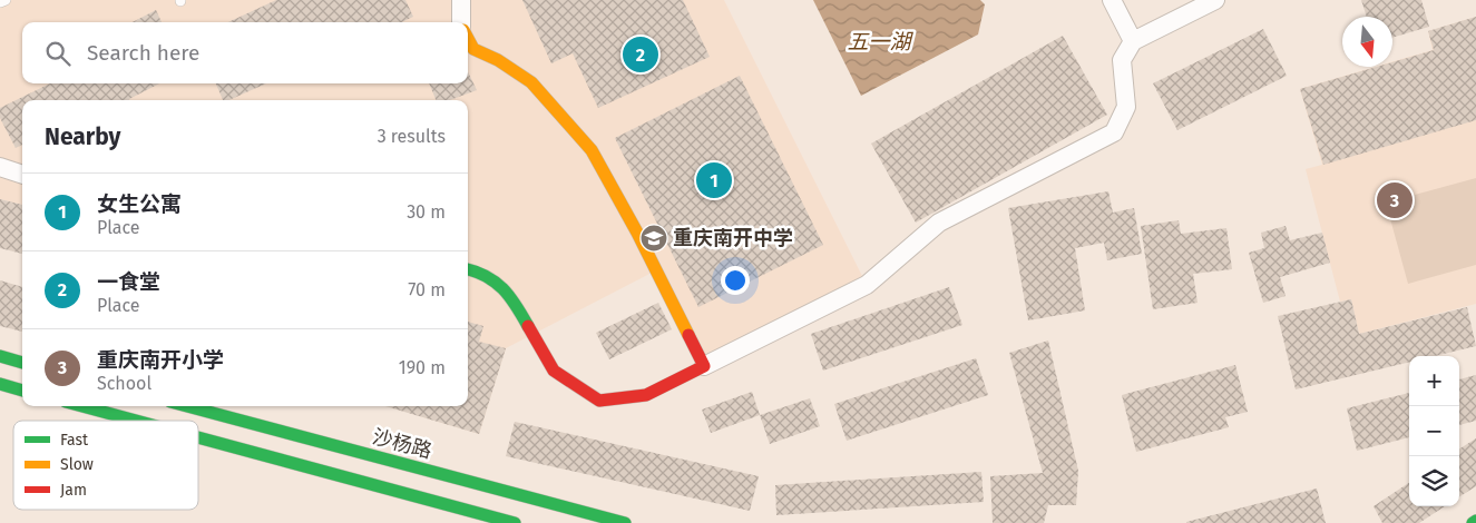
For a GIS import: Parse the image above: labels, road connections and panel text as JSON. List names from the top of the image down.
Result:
{
  "streets": {
    "main road": ["沙杨路"]
  },
  "water": ["五一湖"],
  "places": {
    "school or university": ["重庆南开中学"]
  },
  "legend": ["Fast", "Slow", "Jam"],
  "north": "bottom",
  "page": {
    "search": "Search here",
    "pins": ["2", "1", "3"],
    "heading": ["Nearby", "3 results"],
    "list": [
      {
        "mark": "1",
        "name": "女生公寓",
        "note": "Place",
        "value": "30 m"
      },
      {
        "mark": "2",
        "name": "一食堂",
        "note": "Place",
        "value": "70 m"
      },
      {
        "mark": "3",
        "name": "重庆南开小学",
        "note": "School",
        "value": "190 m"
      }
    ],
    "map_buttons": ["+", "−"]
  }
}
